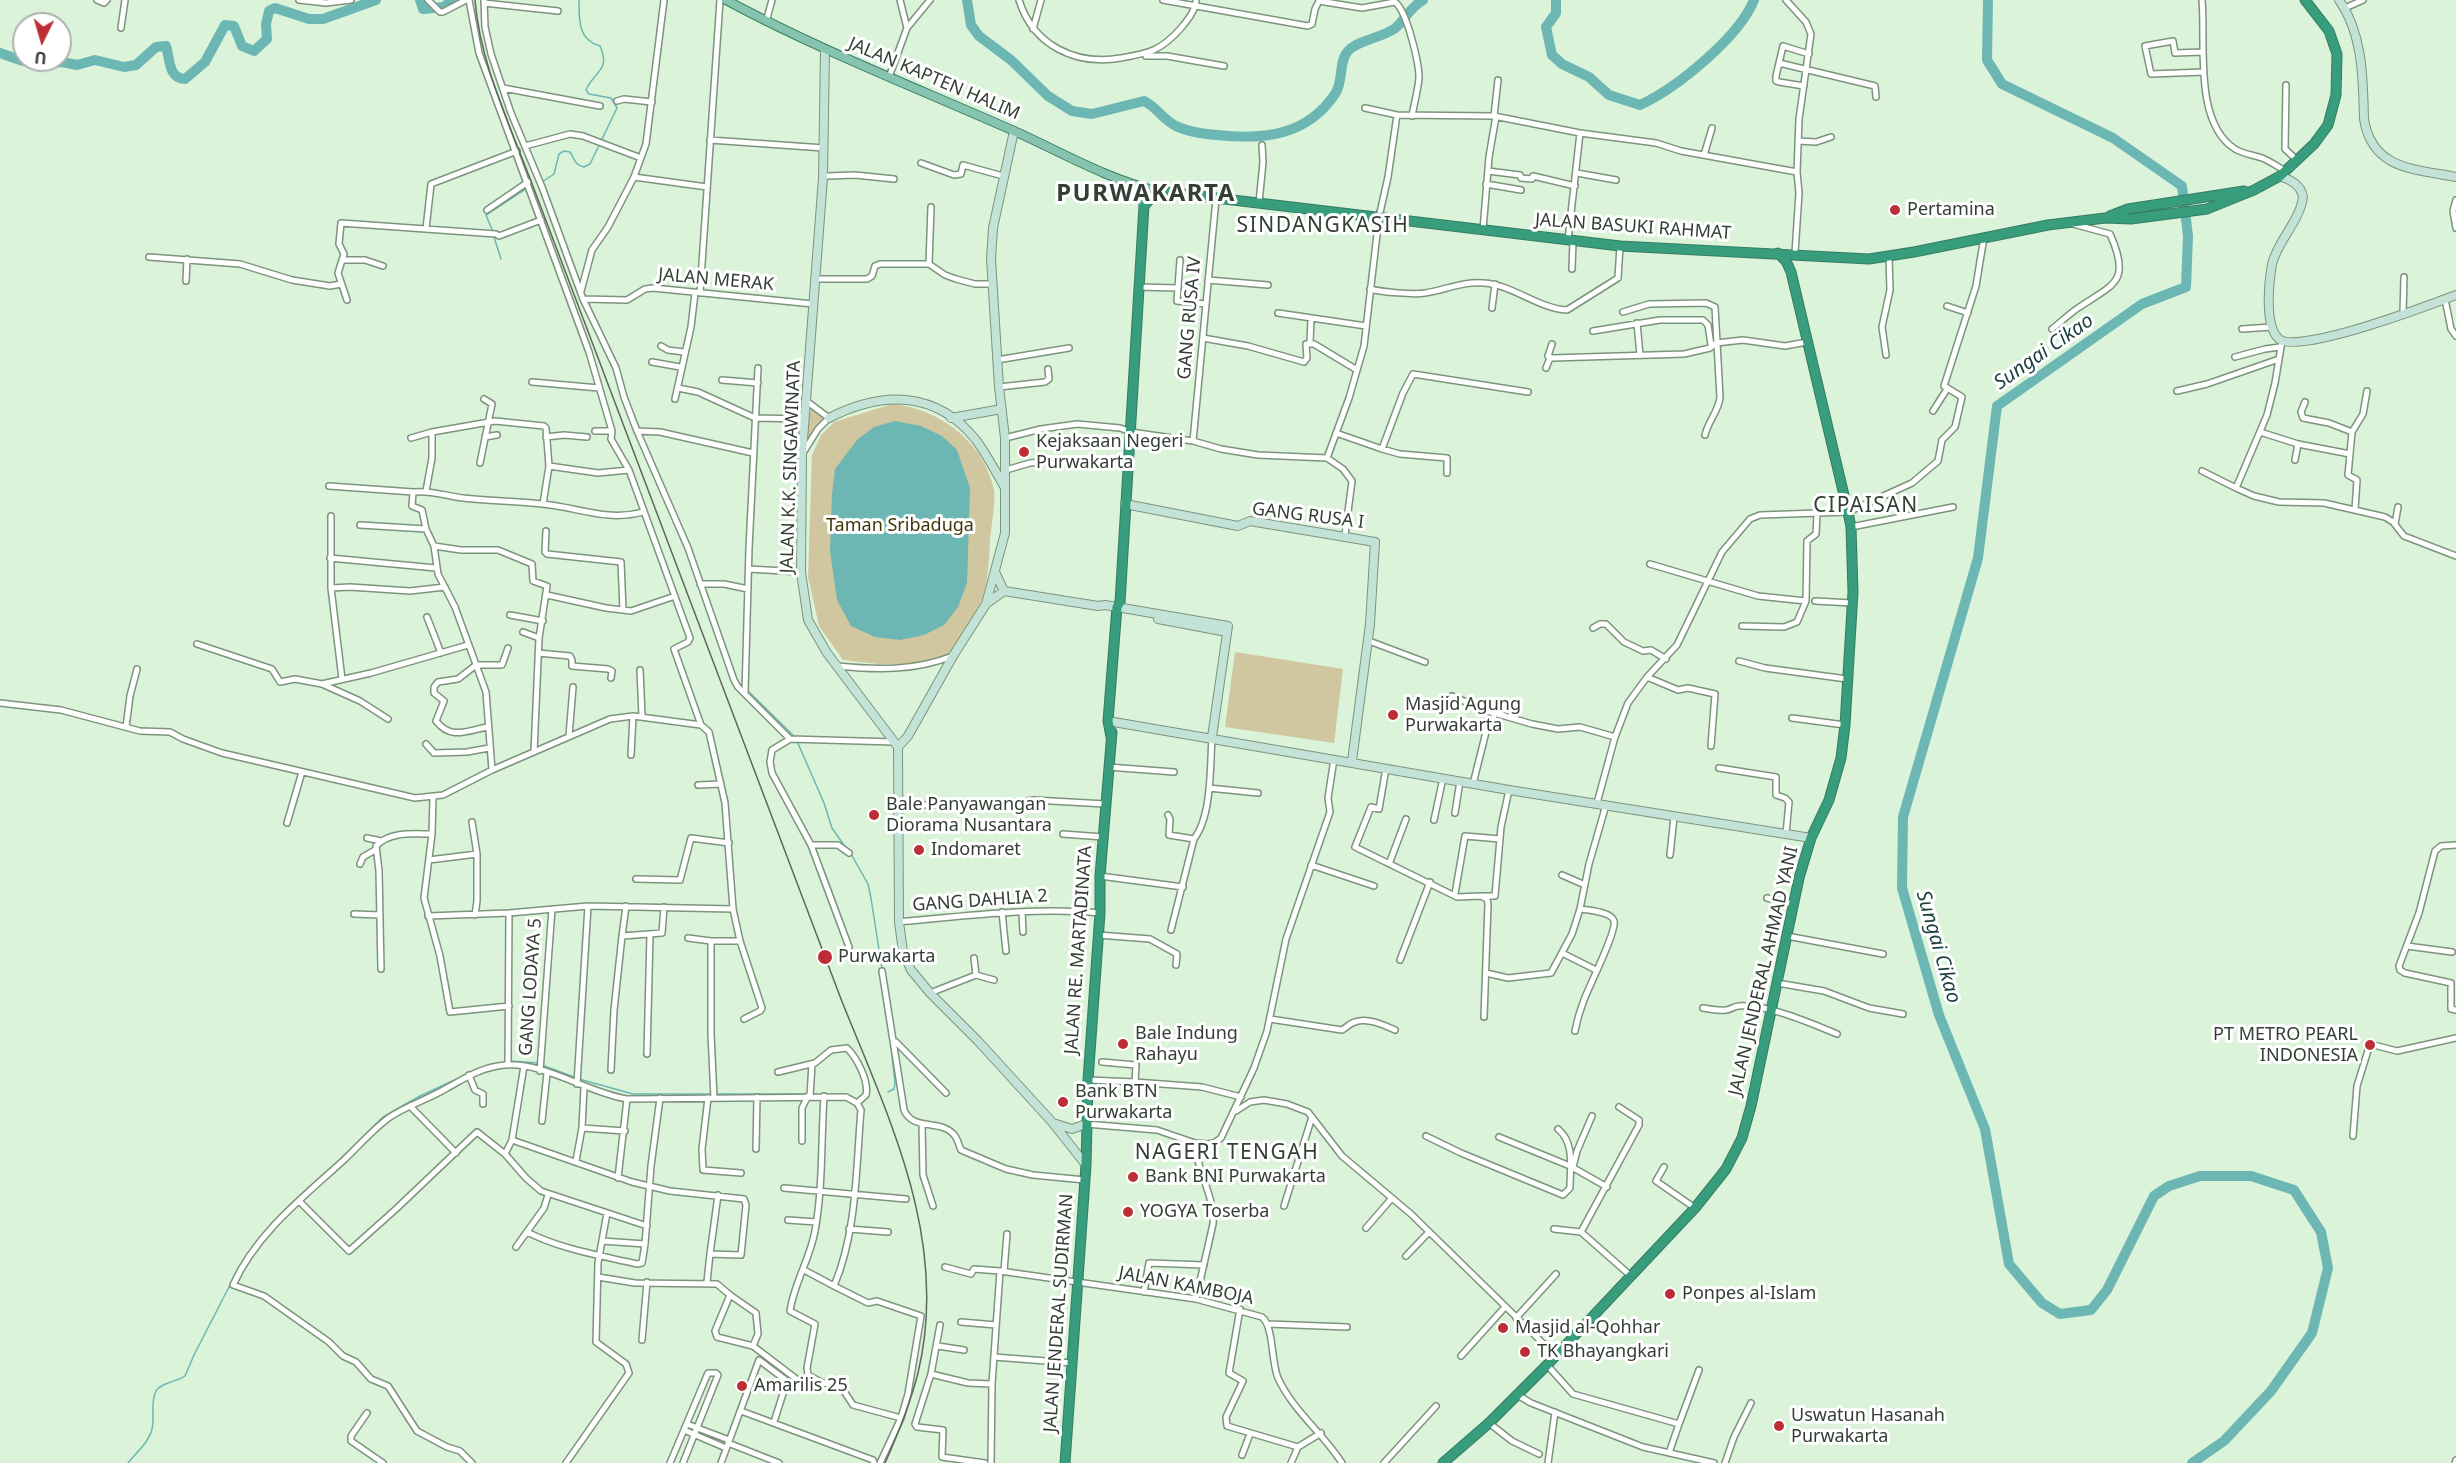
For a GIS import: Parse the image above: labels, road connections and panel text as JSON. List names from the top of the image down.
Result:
{
  "streets": {
    "highway": [
      "JALAN BASUKI RAHMAT",
      "JALAN RE. MARTADINATA",
      "JALAN JENDERAL AHMAD YANI",
      "JALAN JENDERAL SUDIRMAN"
    ],
    "main road": ["JALAN KAPTEN HALIM"],
    "street": [
      "JALAN MERAK",
      "GANG RUSA IV",
      "JALAN K.K. SINGAWINATA",
      "GANG RUSA I",
      "GANG DAHLIA 2",
      "GANG LODAYA 5",
      "JALAN KAMBOJA"
    ]
  },
  "crossings": [
    ["JALAN KAPTEN HALIM", "JALAN BASUKI RAHMAT"],
    ["JALAN KAPTEN HALIM", "JALAN K.K. SINGAWINATA"],
    ["JALAN BASUKI RAHMAT", "GANG RUSA IV"],
    ["JALAN BASUKI RAHMAT", "JALAN JENDERAL AHMAD YANI"],
    ["JALAN MERAK", "JALAN K.K. SINGAWINATA"],
    ["GANG RUSA I", "JALAN RE. MARTADINATA"],
    ["GANG DAHLIA 2", "JALAN RE. MARTADINATA"],
    ["JALAN RE. MARTADINATA", "JALAN JENDERAL SUDIRMAN"],
    ["JALAN KAMBOJA", "JALAN JENDERAL SUDIRMAN"]
  ],
  "districts": [
    "PURWAKARTA",
    "SINDANGKASIH",
    "CIPAISAN",
    "NAGERI TENGAH"
  ],
  "water": ["Sungai Cikao"],
  "parks": ["Taman Sribaduga"],
  "places": [
    "Pertamina",
    "Kejaksaan Negeri Purwakarta",
    "Masjid Agung Purwakarta",
    "Bale Panyawangan Diorama Nusantara",
    "Indomaret",
    "Purwakarta",
    "Bale Indung Rahayu",
    "PT METRO PEARL INDONESIA",
    "Bank BTN Purwakarta",
    "Bank BNI Purwakarta",
    "YOGYA Toserba",
    "Ponpes al-Islam",
    "Masjid al-Qohhar",
    "TK Bhayangkari",
    "Amarilis 25",
    "Uswatun Hasanah Purwakarta"
  ],
  "north": "bottom"
}
